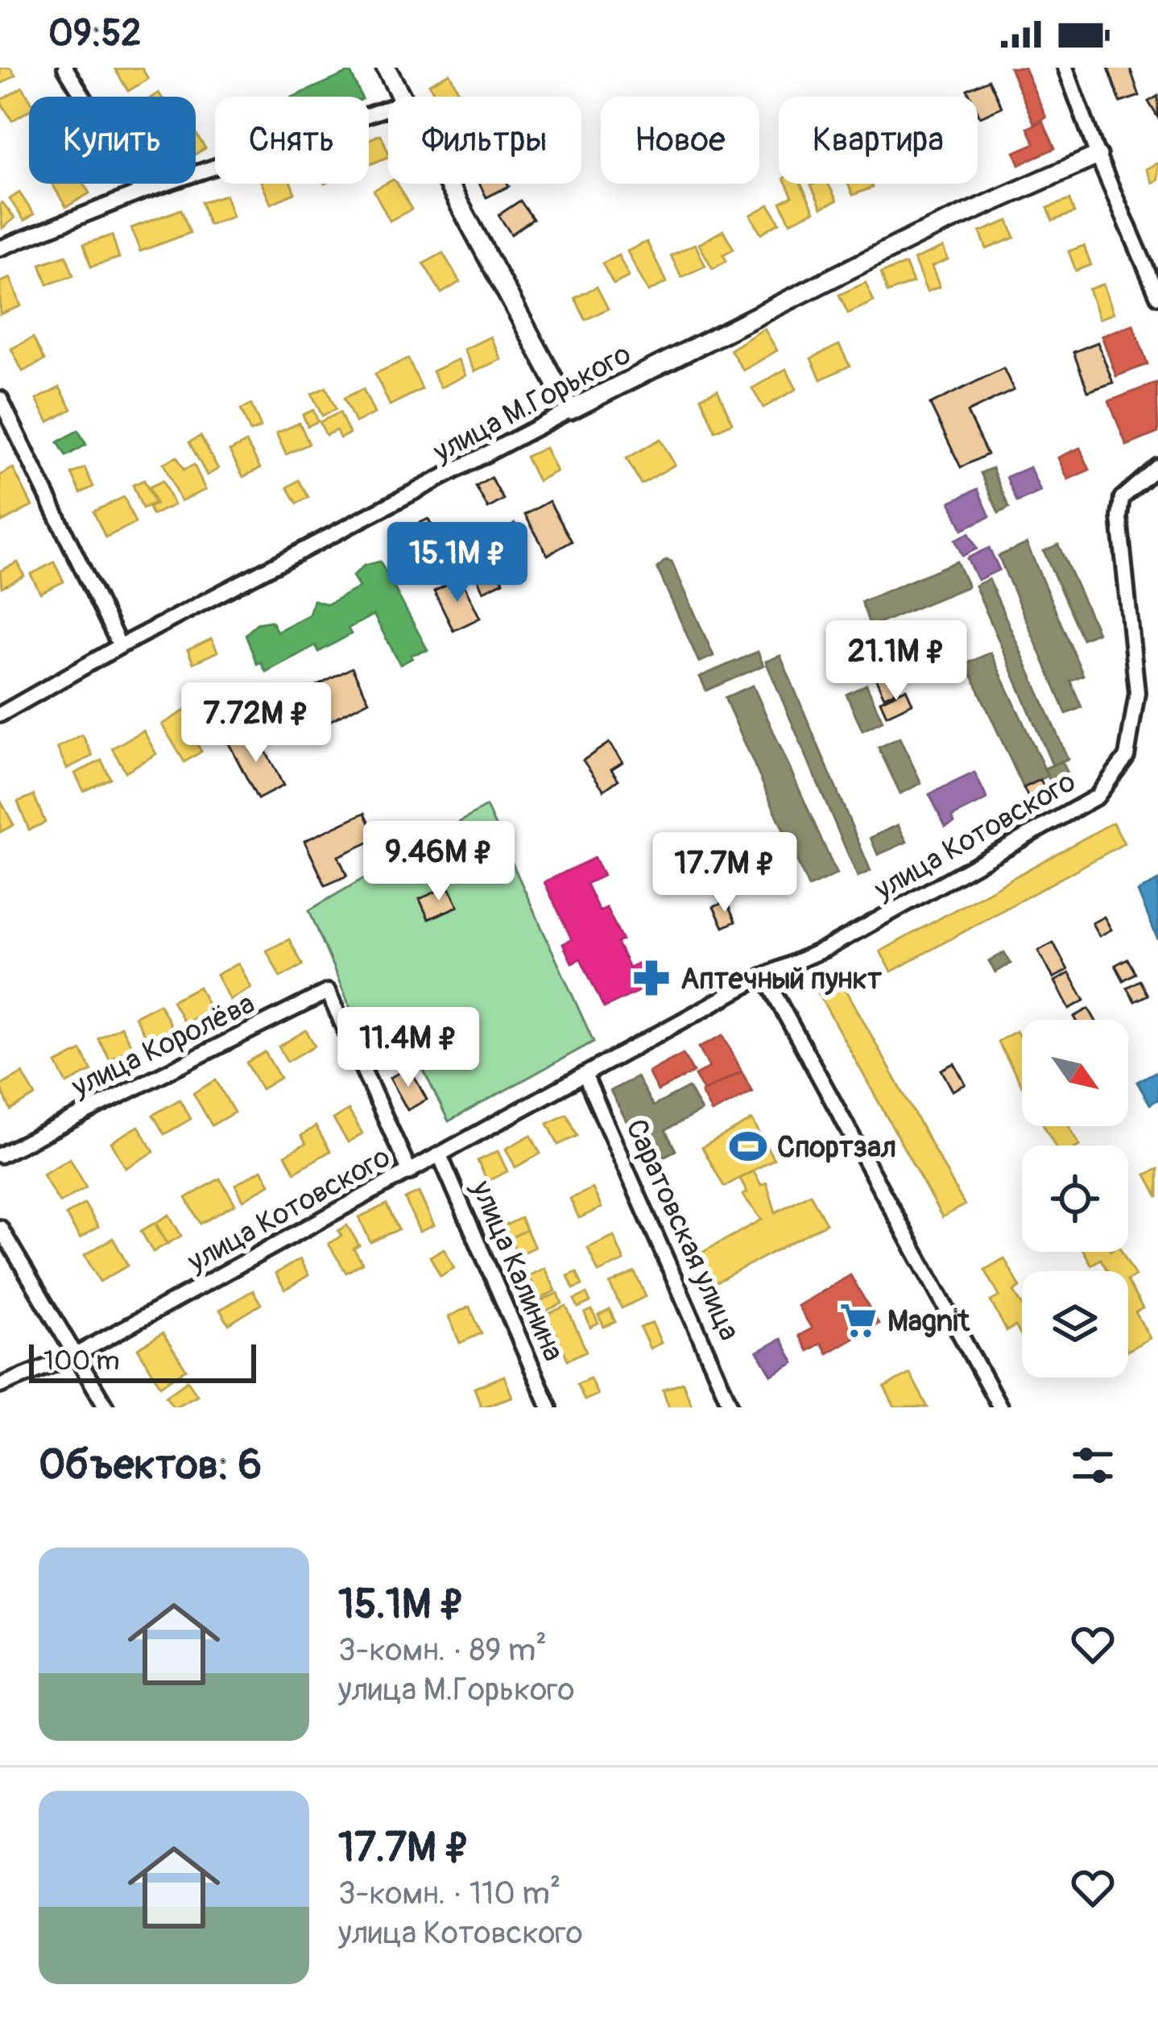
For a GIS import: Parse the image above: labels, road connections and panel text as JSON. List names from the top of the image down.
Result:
{
  "streets": {
    "street": [
      "улица М.Горького",
      "улица Котовского",
      "улица Королёва",
      "Саратовская улица",
      "улица Калинина"
    ]
  },
  "crossings": [
    ["улица Котовского", "улица Королёва"],
    ["улица Котовского", "Саратовская улица"],
    ["улица Котовского", "улица Калинина"]
  ],
  "places": {
    "pharmacy": ["Аптечный пункт"],
    "sports": ["Спортзал"],
    "supermarket": ["Magnit"]
  },
  "scale_bar": "100 m",
  "north": "bottom right",
  "page": {
    "status": "09:52",
    "chip": [
      "Купить",
      "Снять",
      "Фильтры",
      "Новое",
      "Квартира"
    ],
    "price": [
      "15.1M ₽",
      "21.1M ₽",
      "7.72M ₽",
      "9.46M ₽",
      "17.7M ₽",
      "11.4M ₽"
    ],
    "scale": "100 m",
    "heading": "Объектов: 6",
    "list": [
      {
        "name": "15.1M ₽",
        "note": "3-комн. · 89 m² · улица М.Горького"
      },
      {
        "name": "17.7M ₽",
        "note": "3-комн. · 110 m² · улица Котовского"
      }
    ]
  }
}
